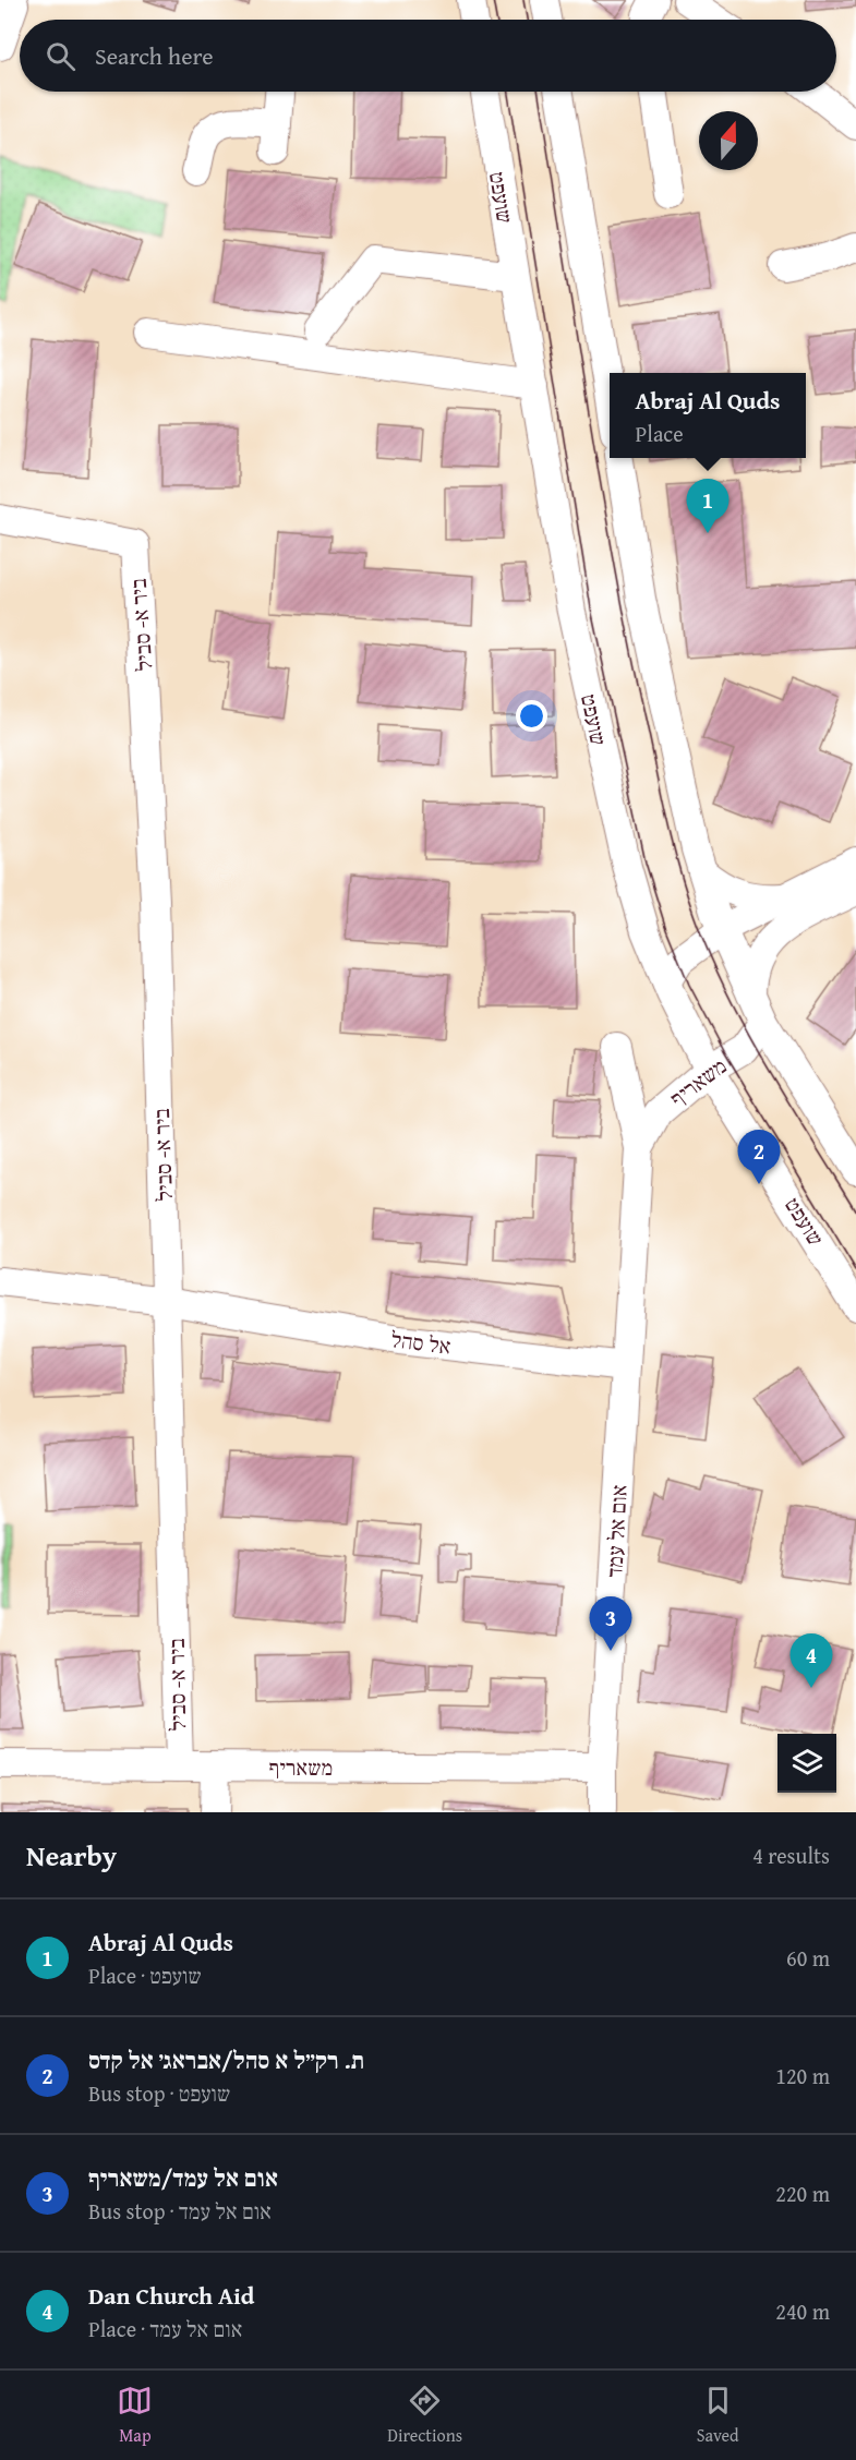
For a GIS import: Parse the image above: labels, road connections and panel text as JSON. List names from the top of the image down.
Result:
{
  "streets": {
    "street": [
      "שועפט",
      "ביר א- סביל",
      "משאריף",
      "אל סהל",
      "אום אל עמד"
    ]
  },
  "crossings": [
    ["שועפט", "משאריף"],
    ["ביר א- סביל", "משאריף"],
    ["ביר א- סביל", "אל סהל"],
    ["משאריף", "אום אל עמד"],
    ["אל סהל", "אום אל עמד"]
  ],
  "north": "top",
  "page": {
    "search": "Search here",
    "popup": ["Abraj Al Quds", "Place"],
    "pins": [
      "1",
      "2",
      "3",
      "4"
    ],
    "heading": ["Nearby", "4 results"],
    "list": [
      {
        "mark": "1",
        "name": "Abraj Al Quds",
        "note": "Place · שועפט",
        "value": "60 m"
      },
      {
        "mark": "2",
        "name": "ת. רק״ל א סהל/אבראג׳ אל קדס",
        "note": "Bus stop · שועפט",
        "value": "120 m"
      },
      {
        "mark": "3",
        "name": "אום אל עמד/משאריף",
        "note": "Bus stop · אום אל עמד",
        "value": "220 m"
      },
      {
        "mark": "4",
        "name": "Dan Church Aid",
        "note": "Place · אום אל עמד",
        "value": "240 m"
      }
    ],
    "nav": ["Map", "Directions", "Saved"]
  }
}
